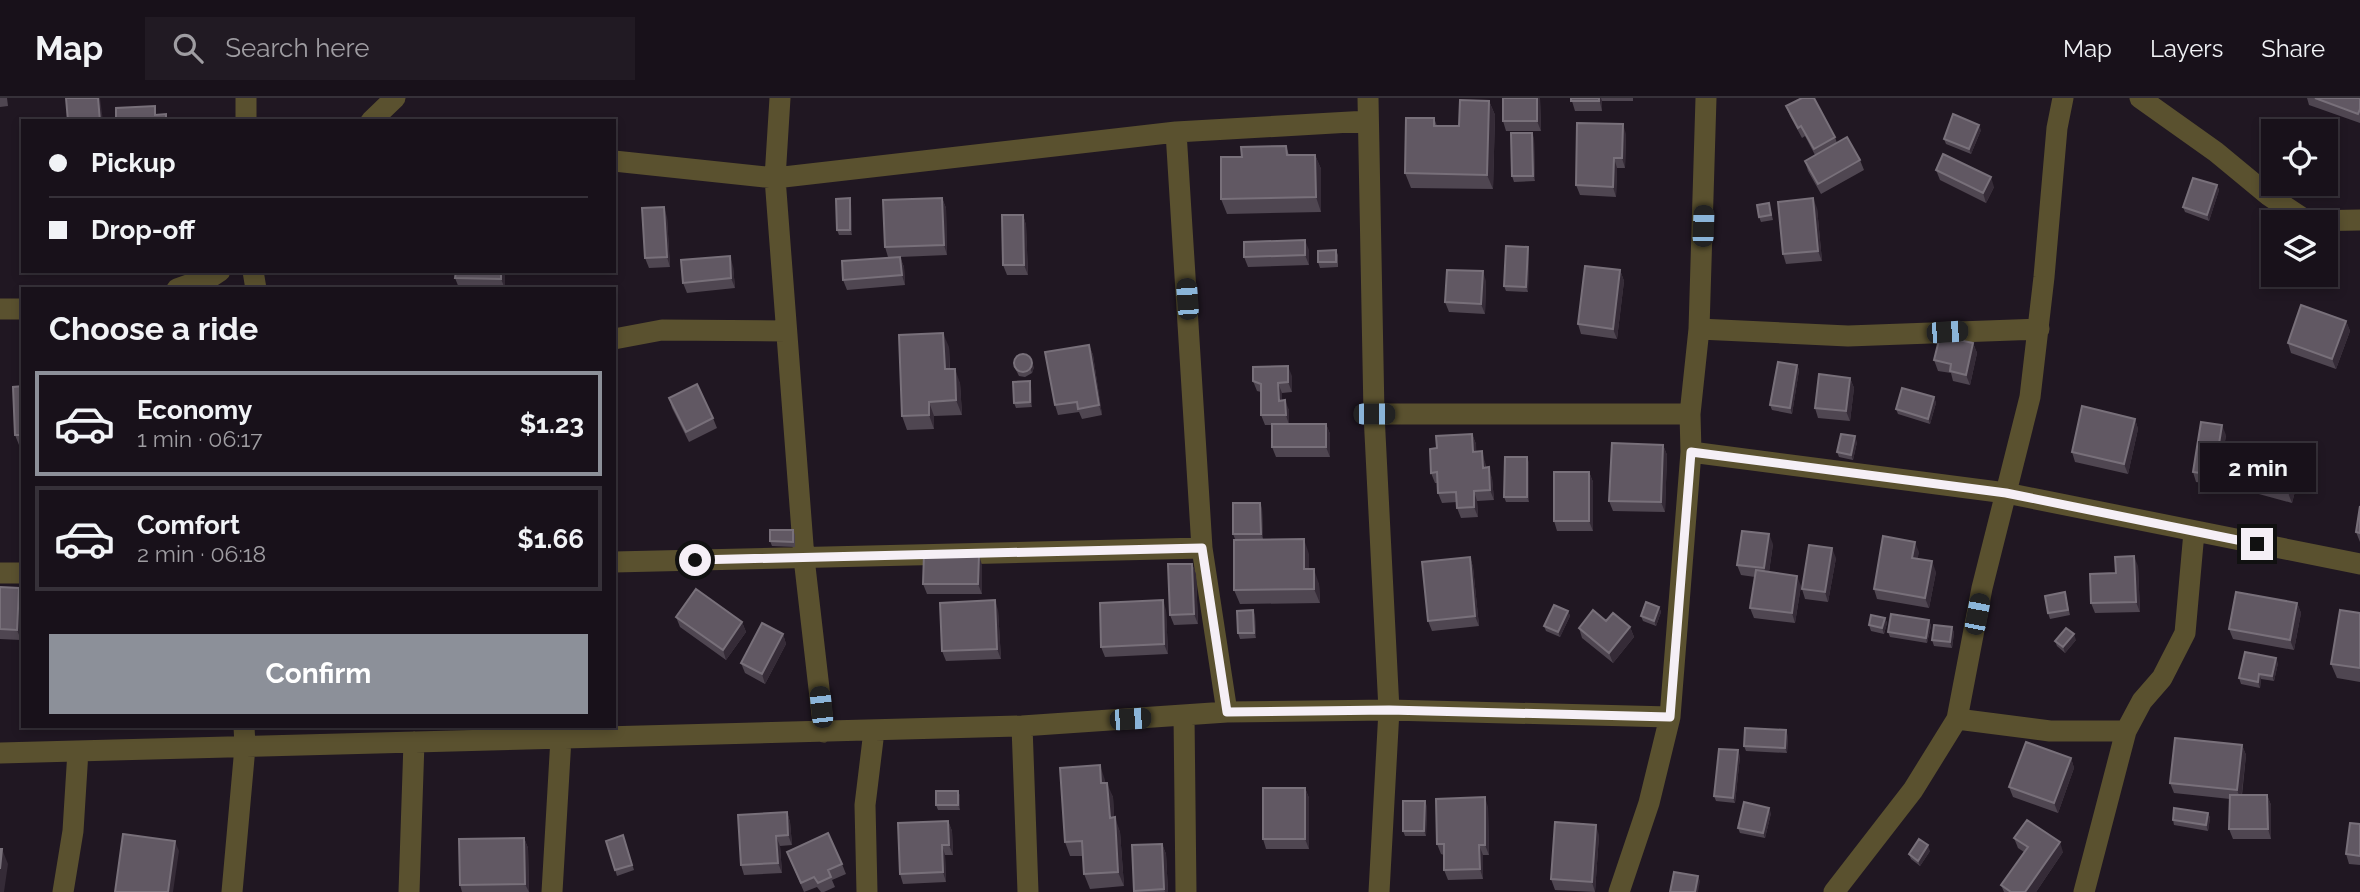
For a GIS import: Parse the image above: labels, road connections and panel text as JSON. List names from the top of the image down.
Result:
{
  "page": {
    "header": "Map",
    "search": "Search here",
    "nav": ["Map", "Layers", "Share"],
    "banner": ["Pickup", "Drop-off"],
    "heading": "Choose a ride",
    "list": [
      {
        "name": "Economy",
        "note": "1 min · 06:17",
        "value": "$1.23"
      },
      {
        "name": "Comfort",
        "note": "2 min · 06:18",
        "value": "$1.66"
      }
    ],
    "bubble": "2 min",
    "buttons": "Confirm"
  }
}
